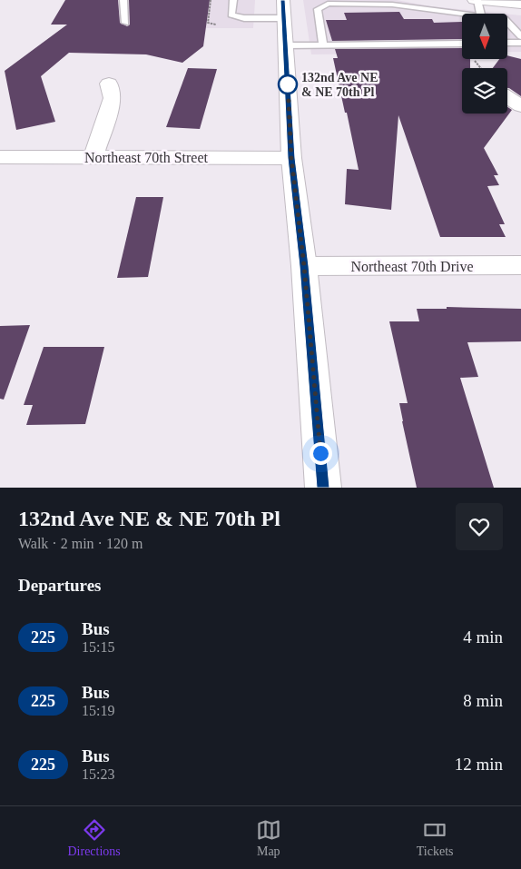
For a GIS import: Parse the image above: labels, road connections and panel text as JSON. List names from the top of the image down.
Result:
{
  "streets": {
    "main road": ["Northeast 70th Street", "Northeast 70th Drive"]
  },
  "places": ["132nd Ave NE & NE 70th Pl"],
  "lines": ["bus line 225"],
  "north": "bottom",
  "page": {
    "heading": [
      ["132nd Ave NE & NE 70th Pl", "Walk · 2 min · 120 m"],
      "Departures"
    ],
    "list": [
      {
        "mark": "225",
        "name": "Bus",
        "note": "15:15",
        "value": "4 min"
      },
      {
        "mark": "225",
        "name": "Bus",
        "note": "15:19",
        "value": "8 min"
      },
      {
        "mark": "225",
        "name": "Bus",
        "note": "15:23",
        "value": "12 min"
      }
    ],
    "tabs": ["Directions", "Map", "Tickets"]
  }
}
